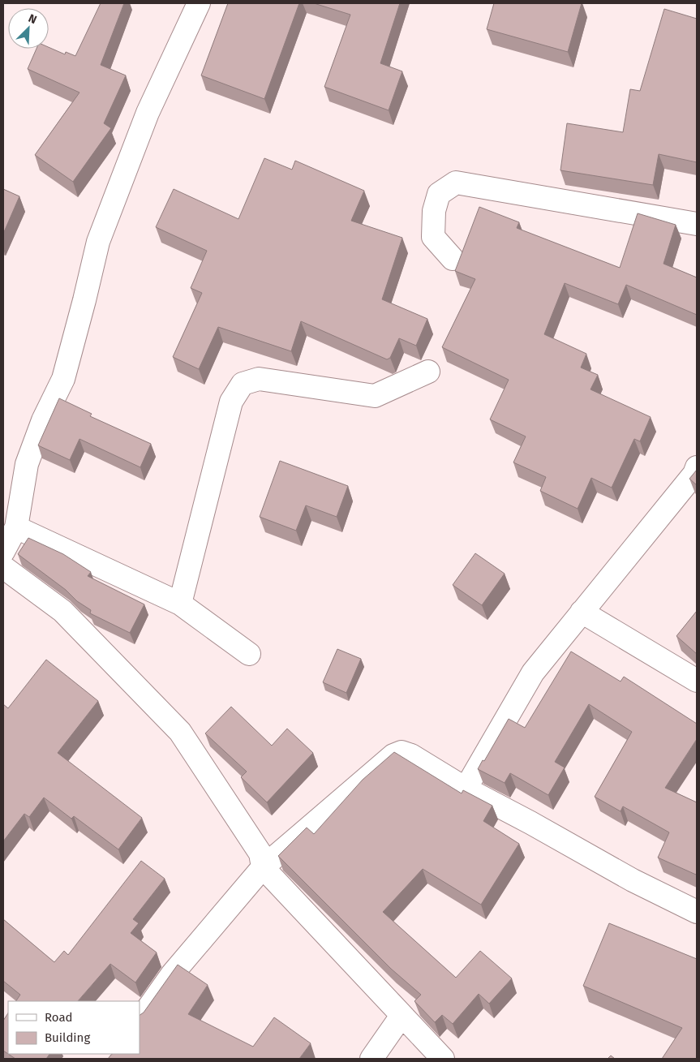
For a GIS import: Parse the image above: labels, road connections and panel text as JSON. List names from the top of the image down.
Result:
{
  "legend": ["Road", "Building"],
  "north": "top right"
}
